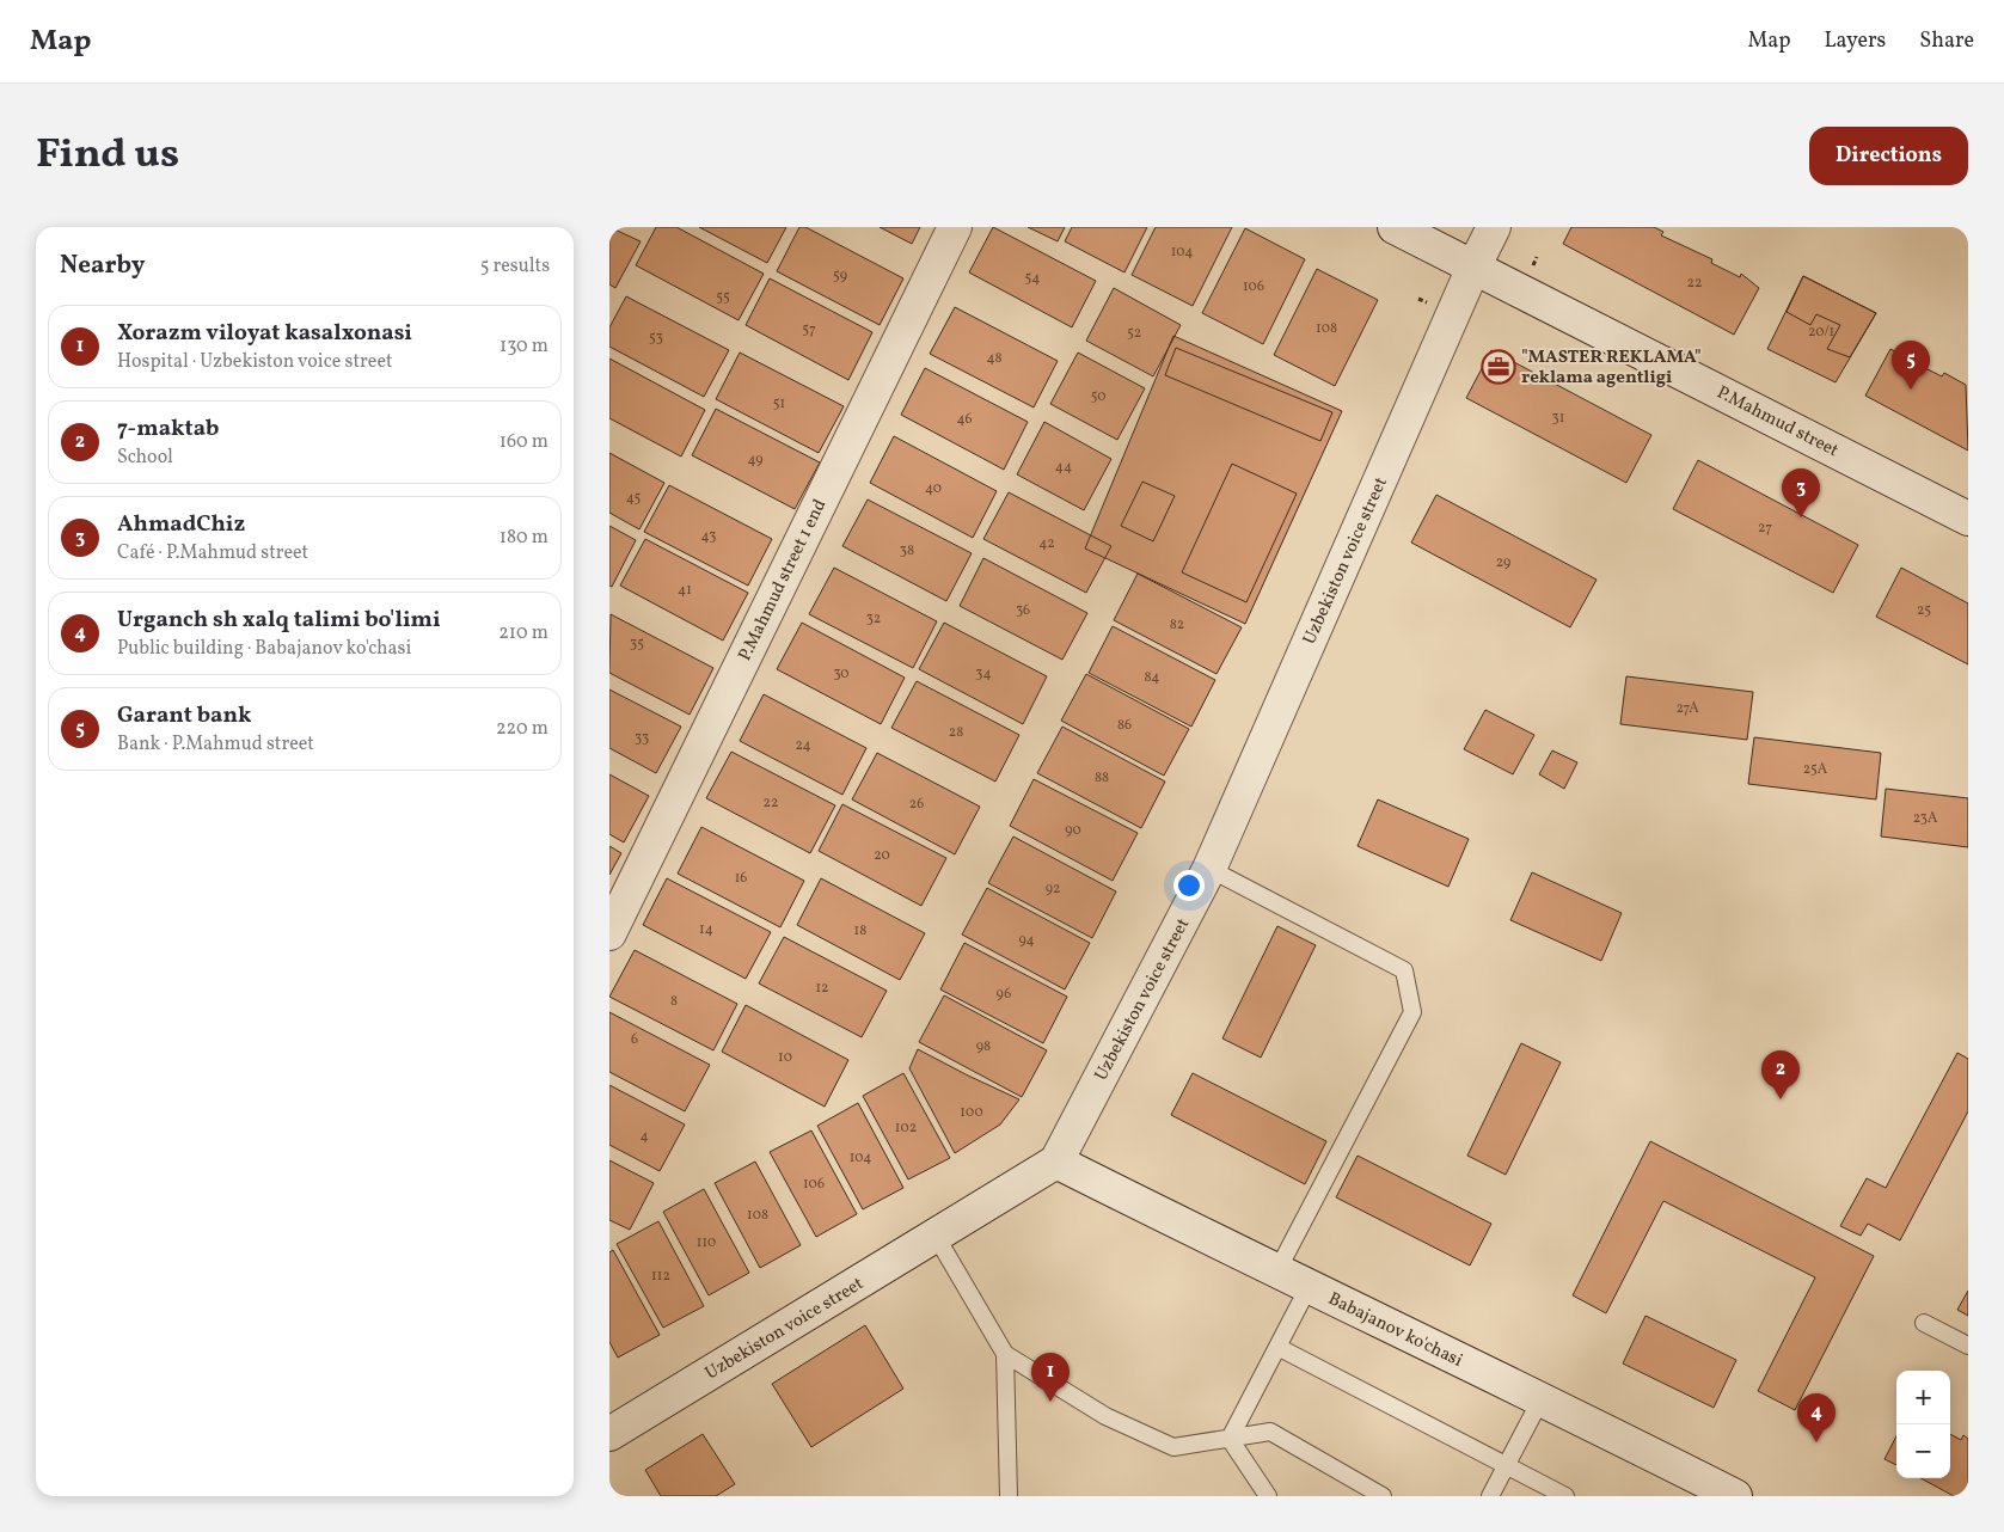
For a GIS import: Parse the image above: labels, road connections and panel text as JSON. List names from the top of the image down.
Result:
{
  "streets": {
    "street": [
      "P.Mahmud street",
      "Uzbekiston voice street",
      "P.Mahmud street 1 end",
      "Babajanov ko'chasi"
    ]
  },
  "crossings": [
    ["P.Mahmud street", "Uzbekiston voice street"],
    ["Uzbekiston voice street", "Babajanov ko'chasi"]
  ],
  "places": {
    "office": ["\"MASTER REKLAMA\" reklama agentligi"]
  },
  "house_numbers": [
    "104",
    "59",
    "54",
    "22",
    "106",
    "55",
    "108",
    "57",
    "20/1",
    "52",
    "53",
    "48",
    "50",
    "51",
    "31",
    "46",
    "49",
    "44",
    "40",
    "45",
    "27",
    "43",
    "42",
    "38",
    "29",
    "41",
    "36",
    "25",
    "32",
    "82",
    "35",
    "30",
    "34",
    "84",
    "27A",
    "86",
    "28",
    "33",
    "24",
    "25A",
    "88",
    "22",
    "26",
    "23A",
    "90",
    "20",
    "16",
    "92",
    "14",
    "18",
    "94",
    "12",
    "96",
    "8",
    "6",
    "98",
    "10",
    "100",
    "102",
    "4",
    "104",
    "106",
    "108",
    "110",
    "112"
  ],
  "page": {
    "header": "Map",
    "nav": ["Map", "Layers", "Share"],
    "title": "Find us",
    "buttons": "Directions",
    "heading": ["Nearby", "5 results"],
    "list": [
      {
        "mark": "1",
        "name": "Xorazm viloyat kasalxonasi",
        "note": "Hospital · Uzbekiston voice street",
        "value": "130 m"
      },
      {
        "mark": "2",
        "name": "7-maktab",
        "note": "School",
        "value": "160 m"
      },
      {
        "mark": "3",
        "name": "AhmadChiz",
        "note": "Café · P.Mahmud street",
        "value": "180 m"
      },
      {
        "mark": "4",
        "name": "Urganch sh xalq talimi bo'limi",
        "note": "Public building · Babajanov ko'chasi",
        "value": "210 m"
      },
      {
        "mark": "5",
        "name": "Garant bank",
        "note": "Bank · P.Mahmud street",
        "value": "220 m"
      }
    ],
    "pins": [
      "5",
      "3",
      "2",
      "1",
      "4"
    ],
    "map_buttons": ["+", "−"]
  }
}
